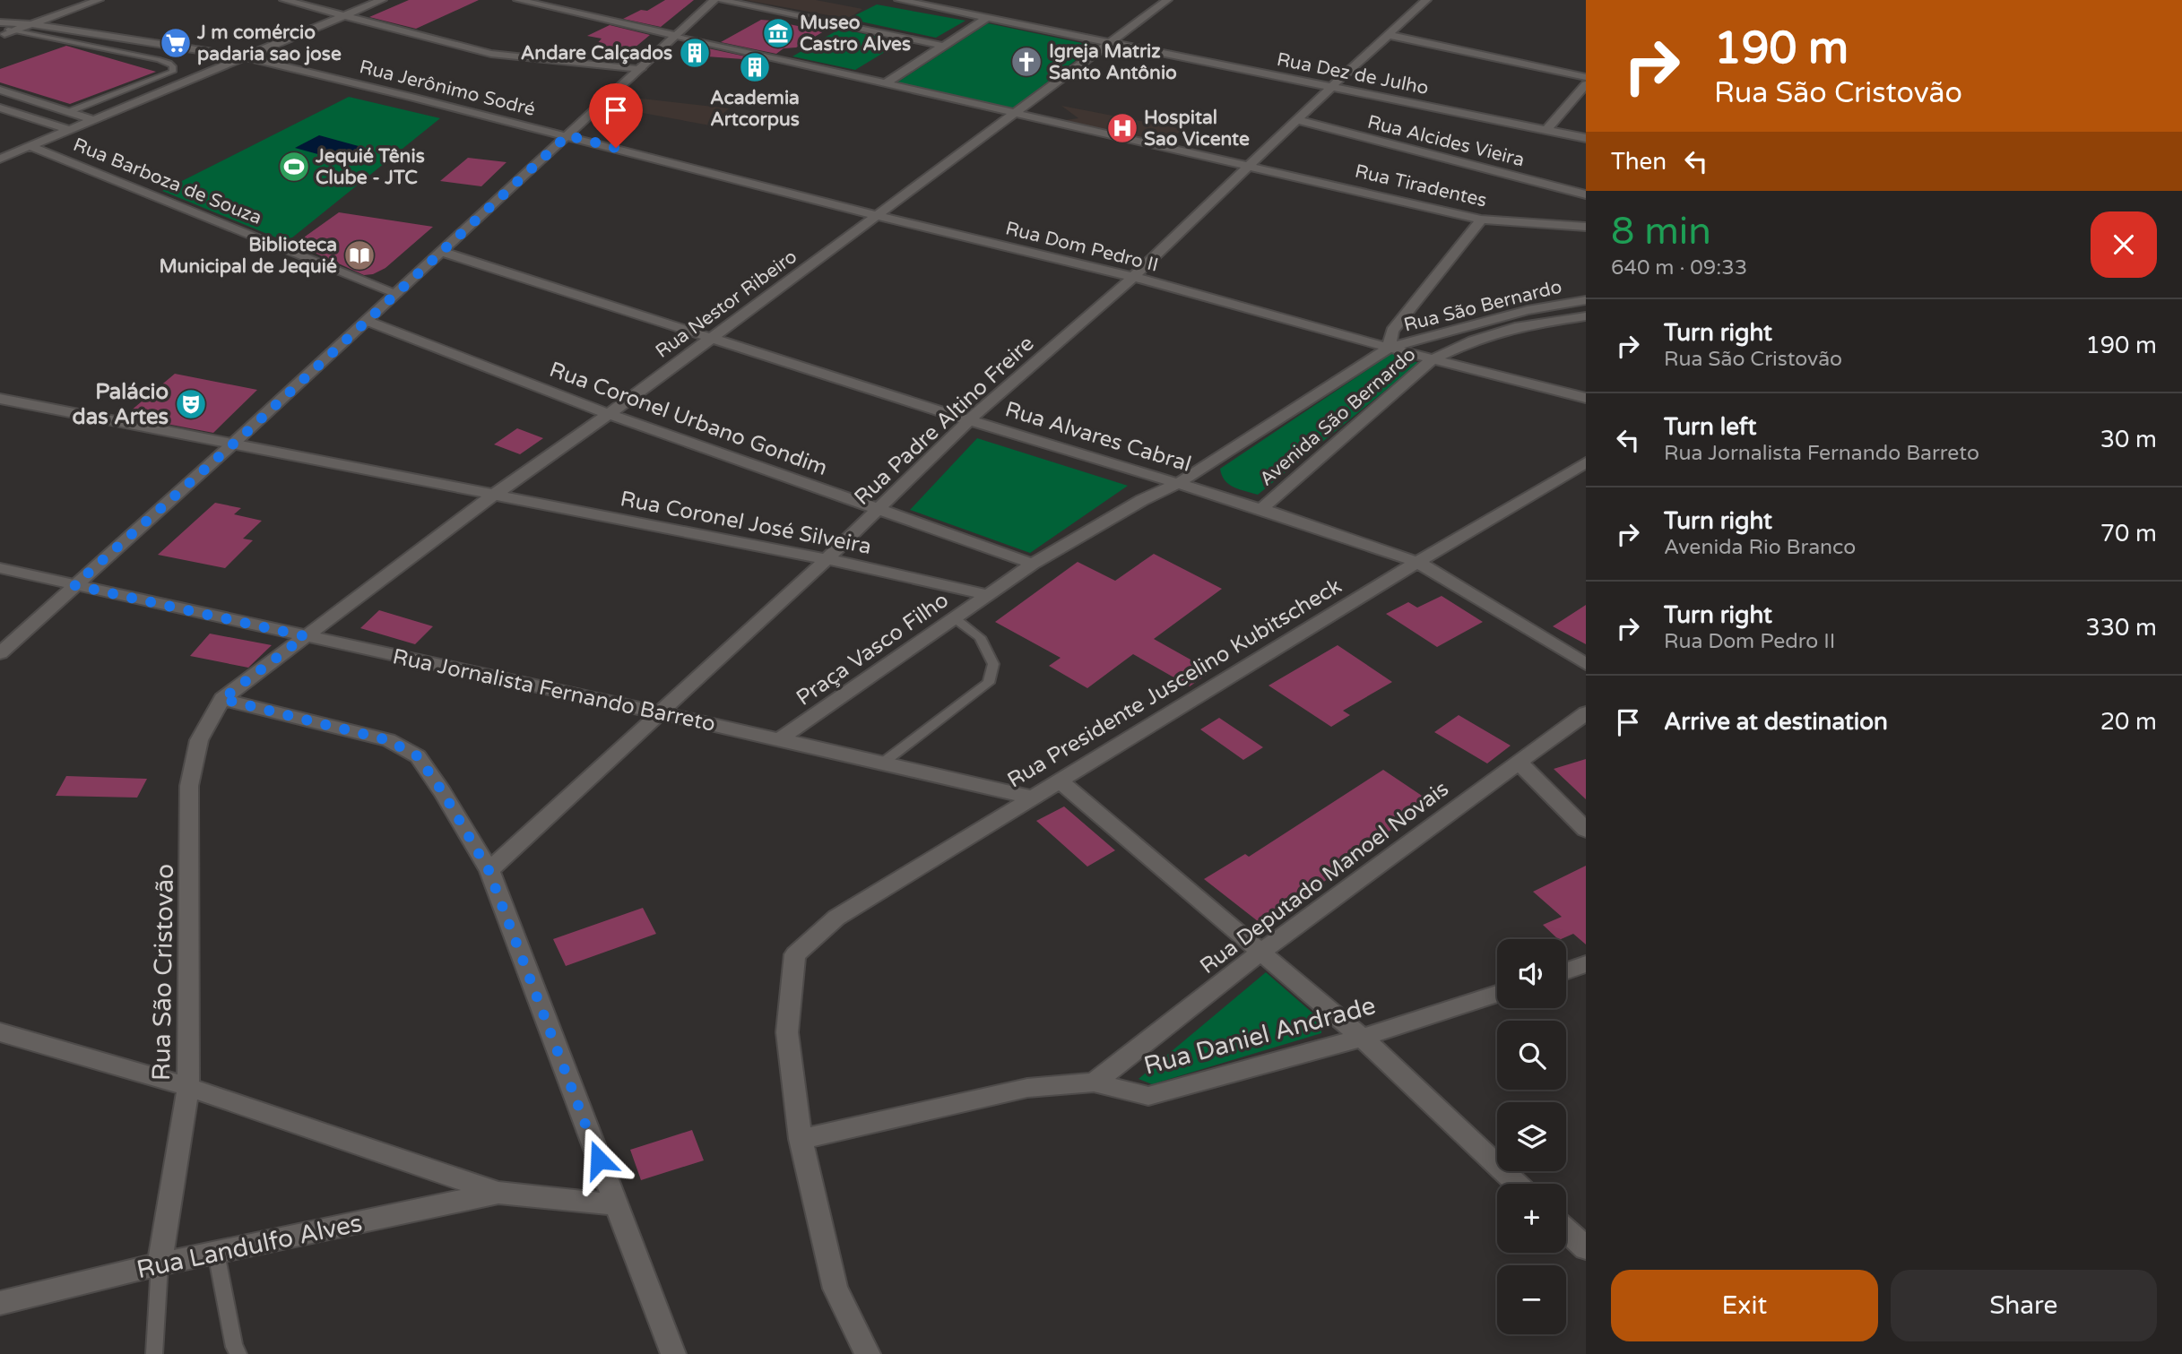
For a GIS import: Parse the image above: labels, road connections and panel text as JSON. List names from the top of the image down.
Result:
{
  "streets": {
    "street": [
      "Rua Dez de Julho",
      "Rua Jerônimo Sodré",
      "Rua Alcides Vieira",
      "Rua Barboza de Souza",
      "Rua Tiradentes",
      "Rua Dom Pedro II",
      "Rua Nestor Ribeiro",
      "Rua São Bernardo",
      "Avenida São Bernardo",
      "Rua Coronel Urbano Gondim",
      "Rua Padre Altino Freire",
      "Rua Alvares Cabral",
      "Rua Coronel José Silveira",
      "Praça Vasco Filho",
      "Rua Presidente Juscelino Kubitscheck",
      "Rua Jornalista Fernando Barreto",
      "Rua Deputado Manoel Novais",
      "Rua São Cristovão",
      "Rua Daniel Andrade",
      "Rua Landulfo Alves"
    ]
  },
  "crossings": [
    ["Rua Dez de Julho", "Rua Nestor Ribeiro"],
    ["Rua Dez de Julho", "Rua Padre Altino Freire"],
    ["Rua Jerônimo Sodré", "Rua Dom Pedro II"],
    ["Rua Alcides Vieira", "Rua Padre Altino Freire"],
    ["Rua Tiradentes", "Rua Nestor Ribeiro"],
    ["Rua Tiradentes", "Rua Padre Altino Freire"],
    ["Rua Dom Pedro II", "Rua Nestor Ribeiro"],
    ["Rua Dom Pedro II", "Rua São Bernardo"],
    ["Rua Dom Pedro II", "Avenida São Bernardo"],
    ["Rua Dom Pedro II", "Rua Padre Altino Freire"],
    ["Rua Nestor Ribeiro", "Rua Coronel Urbano Gondim"],
    ["Rua Nestor Ribeiro", "Rua Alvares Cabral"],
    ["Rua Nestor Ribeiro", "Rua Coronel José Silveira"],
    ["Rua Nestor Ribeiro", "Rua Jornalista Fernando Barreto"],
    ["Rua Nestor Ribeiro", "Rua São Cristovão"],
    ["Rua São Bernardo", "Avenida São Bernardo"],
    ["Avenida São Bernardo", "Rua Coronel Urbano Gondim"],
    ["Avenida São Bernardo", "Rua Alvares Cabral"],
    ["Avenida São Bernardo", "Praça Vasco Filho"],
    ["Rua Coronel Urbano Gondim", "Rua Padre Altino Freire"],
    ["Rua Coronel Urbano Gondim", "Praça Vasco Filho"],
    ["Rua Padre Altino Freire", "Rua Alvares Cabral"],
    ["Rua Padre Altino Freire", "Rua Coronel José Silveira"],
    ["Rua Padre Altino Freire", "Rua Jornalista Fernando Barreto"],
    ["Rua Alvares Cabral", "Rua Presidente Juscelino Kubitscheck"],
    ["Rua Coronel José Silveira", "Praça Vasco Filho"],
    ["Praça Vasco Filho", "Rua Jornalista Fernando Barreto"],
    ["Rua Presidente Juscelino Kubitscheck", "Rua Jornalista Fernando Barreto"],
    ["Rua Presidente Juscelino Kubitscheck", "Rua Daniel Andrade"],
    ["Rua Jornalista Fernando Barreto", "Rua São Cristovão"],
    ["Rua Deputado Manoel Novais", "Rua Daniel Andrade"],
    ["Rua São Cristovão", "Rua Landulfo Alves"]
  ],
  "places": {
    "museum": ["Museo Castro Alves"],
    "supermarket": ["J m comércio padaria sao jose"],
    "building": ["Andare Calçados", "Academia Artcorpus"],
    "church": ["Igreja Matriz Santo Antônio"],
    "hospital": ["Hospital Sao Vicente"],
    "sports": ["Jequié Tênis Clube - JTC"],
    "library": ["Biblioteca Municipal de Jequié"],
    "theatre": ["Palácio das Artes"]
  },
  "page": {
    "turn": ["190 m", "Rua São Cristovão"],
    "then": "Then",
    "heading": ["8 min", "640 m · 09:33"],
    "list": [
      {
        "name": "Turn right",
        "note": "Rua São Cristovão",
        "value": "190 m"
      },
      {
        "name": "Turn left",
        "note": "Rua Jornalista Fernando Barreto",
        "value": "30 m"
      },
      {
        "name": "Turn right",
        "note": "Avenida Rio Branco",
        "value": "70 m"
      },
      {
        "name": "Turn right",
        "note": "Rua Dom Pedro II",
        "value": "330 m"
      },
      {
        "name": "Arrive at destination",
        "value": "20 m"
      }
    ],
    "map_buttons": ["+", "−"],
    "buttons": ["Exit", "Share"]
  }
}
